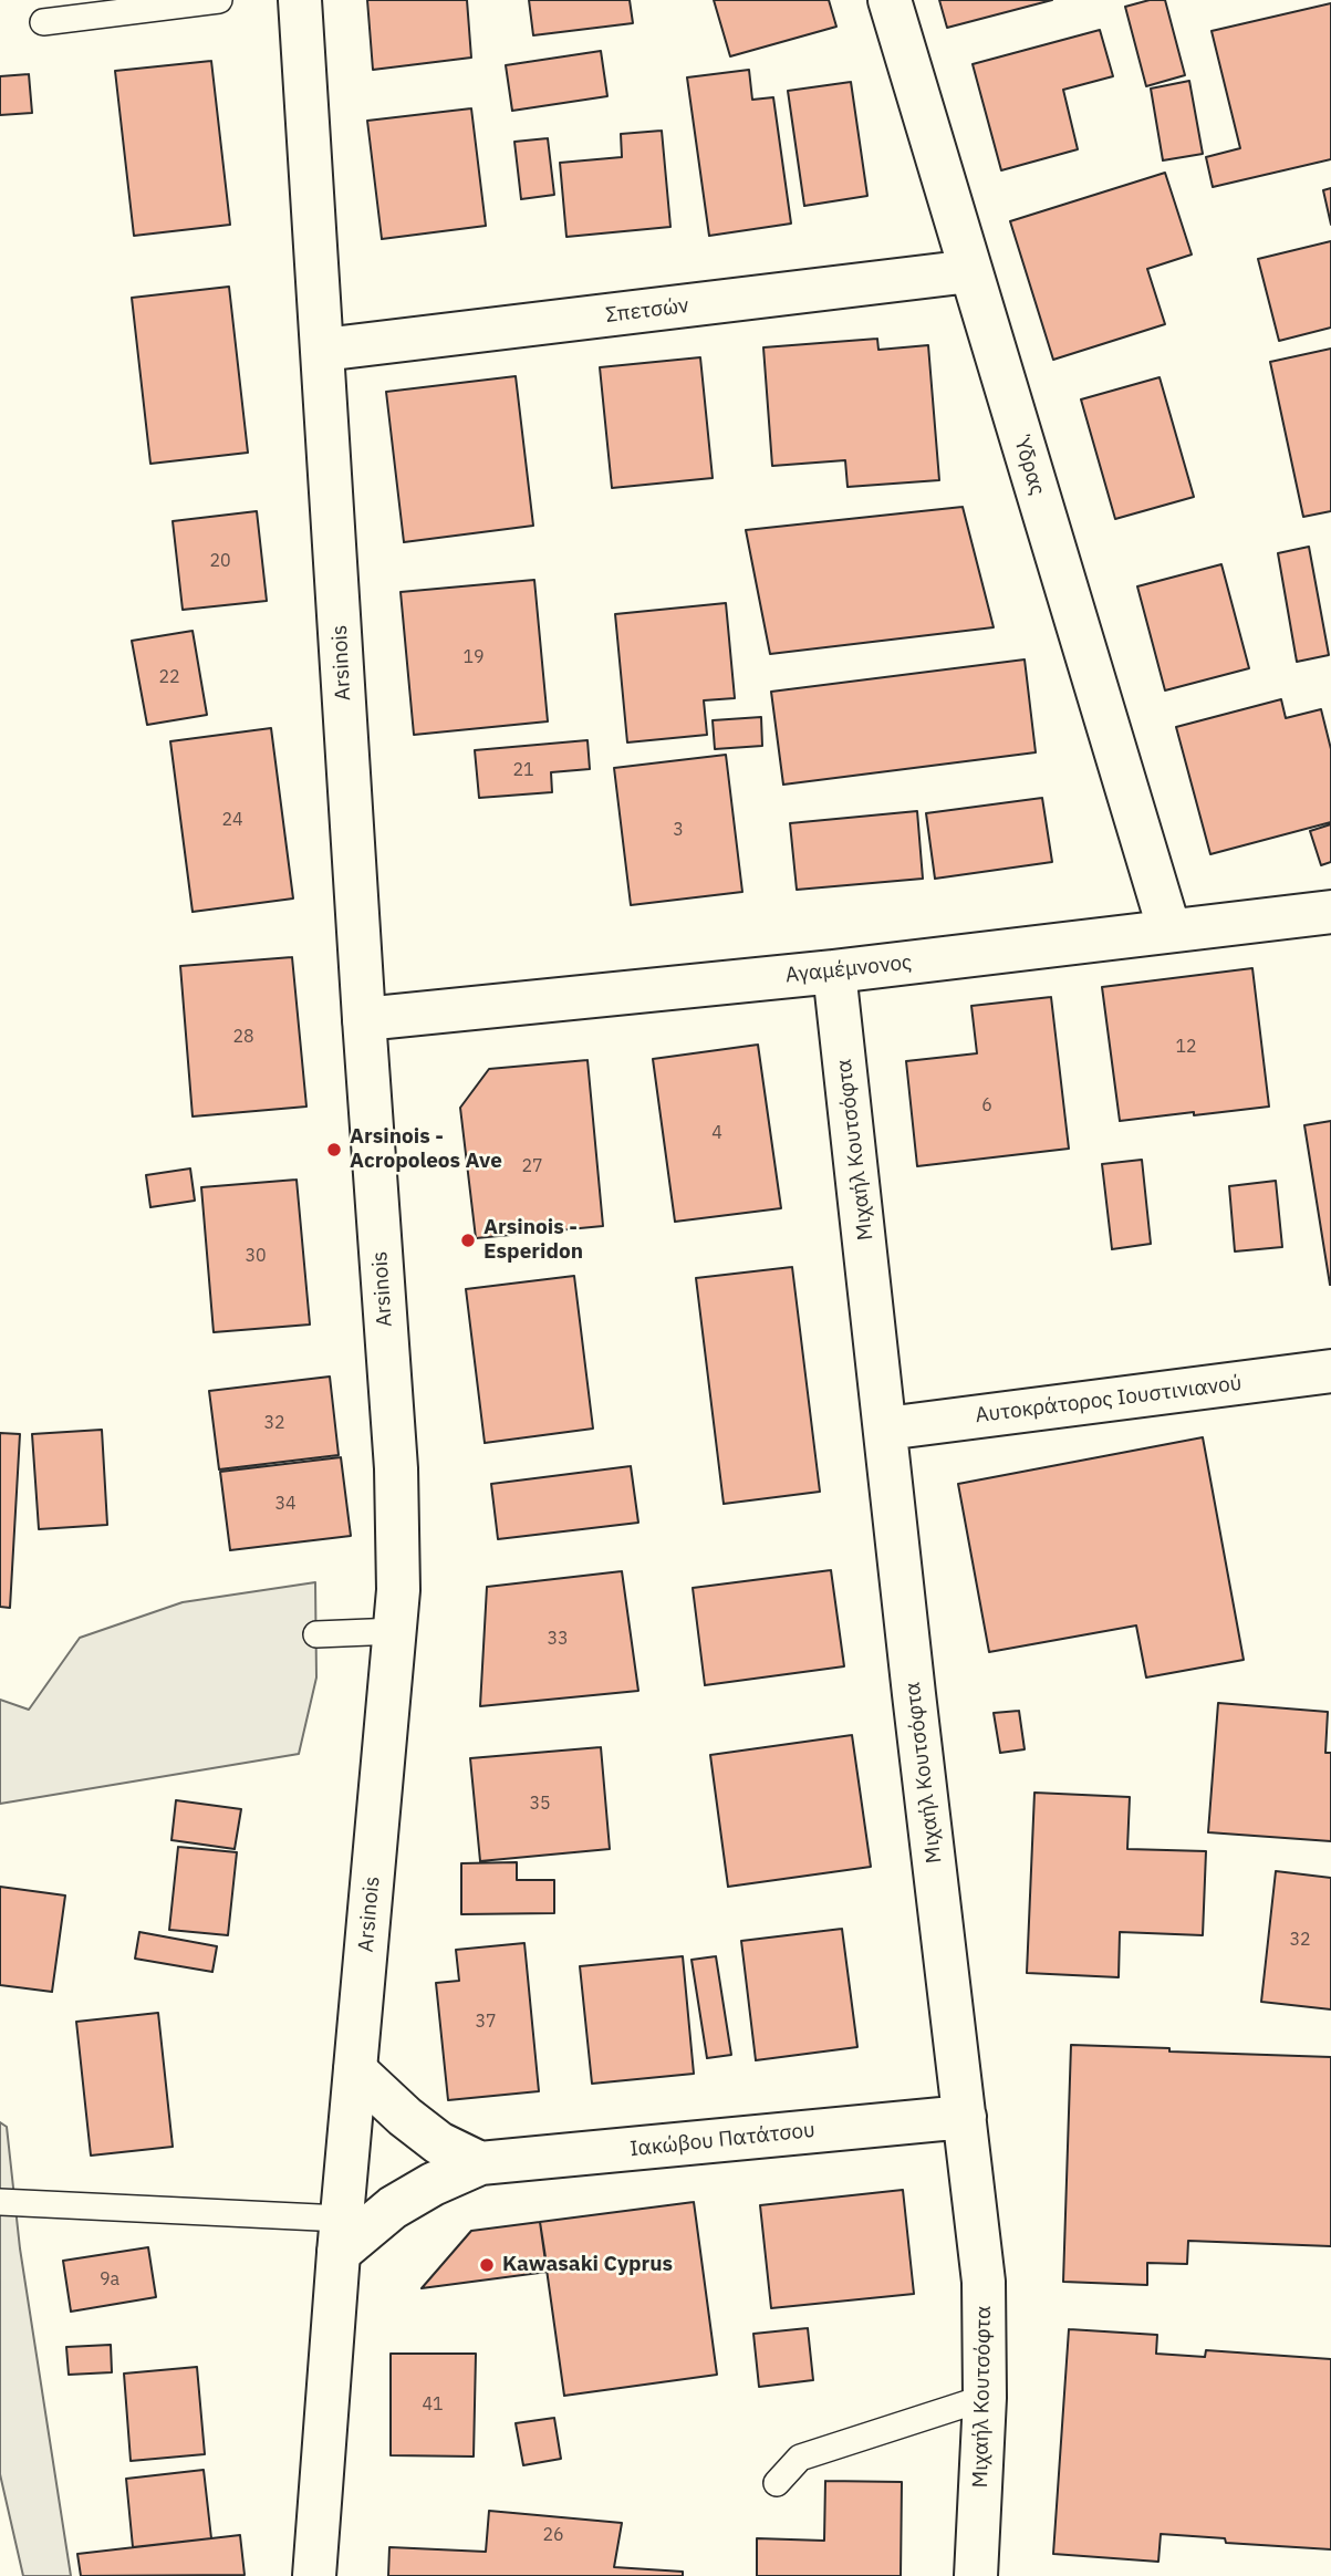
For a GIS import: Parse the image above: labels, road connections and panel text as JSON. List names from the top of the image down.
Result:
{
  "streets": {
    "street": [
      "Σπετσών",
      "Ύδρας",
      "Arsinois",
      "Αγαμέμνονος",
      "Μιχαήλ Κουτσόφτα",
      "Αυτοκράτορος Ιουστινιανού",
      "Ιακώβου Πατάτσου"
    ]
  },
  "crossings": [
    ["Σπετσών", "Ύδρας"],
    ["Σπετσών", "Arsinois"],
    ["Ύδρας", "Αγαμέμνονος"],
    ["Arsinois", "Αγαμέμνονος"],
    ["Arsinois", "Ιακώβου Πατάτσου"],
    ["Αγαμέμνονος", "Μιχαήλ Κουτσόφτα"],
    ["Μιχαήλ Κουτσόφτα", "Αυτοκράτορος Ιουστινιανού"],
    ["Μιχαήλ Κουτσόφτα", "Ιακώβου Πατάτσου"]
  ],
  "places": ["Arsinois - Acropoleos Ave", "Arsinois - Esperidon", "Kawasaki Cyprus"],
  "house_numbers": [
    "20",
    "19",
    "22",
    "21",
    "24",
    "3",
    "28",
    "12",
    "6",
    "4",
    "27",
    "30",
    "32",
    "34",
    "33",
    "35",
    "32",
    "37",
    "9a",
    "41",
    "26"
  ]
}
